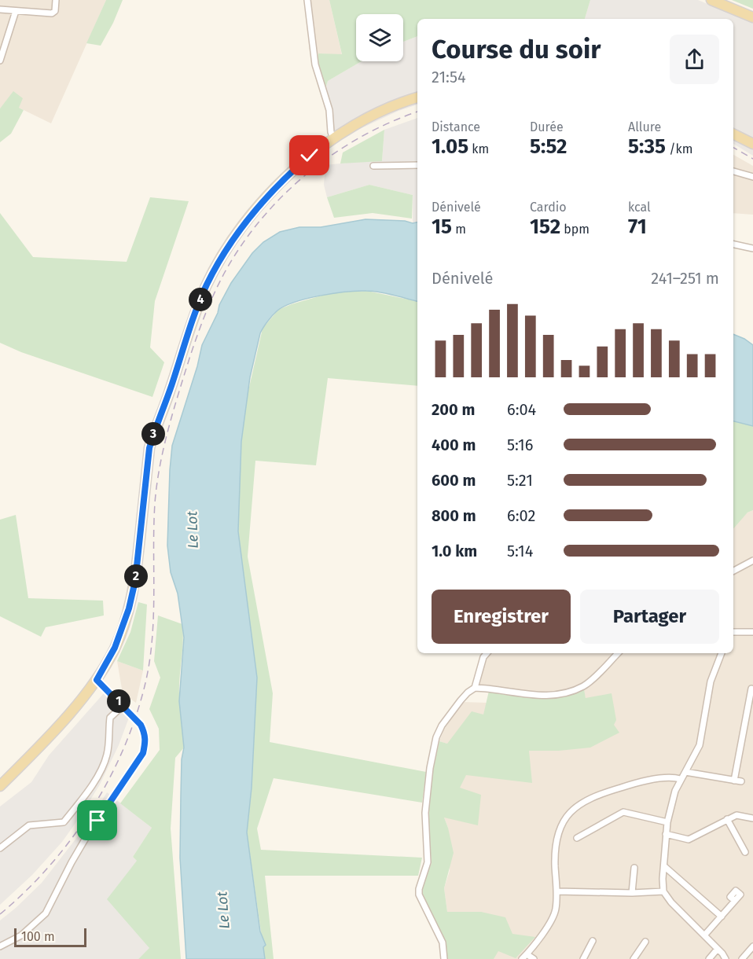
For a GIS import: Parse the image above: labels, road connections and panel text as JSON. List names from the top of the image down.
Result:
{
  "water": ["Le Lot"],
  "scale_bar": "100 m",
  "page": {
    "heading": ["Course du soir", "21:54"],
    "stats": [
      ["Distance", "1.05 km"],
      ["Durée", "5:52"],
      ["Allure", "5:35 /km"],
      ["Dénivelé", "15 m"],
      ["Cardio", "152 bpm"],
      ["kcal", "71"]
    ],
    "chart": ["Dénivelé", "241–251 m"],
    "pins": [
      "4",
      "3",
      "2",
      "1"
    ],
    "list": [
      {
        "name": "200 m",
        "note": "6:04"
      },
      {
        "name": "400 m",
        "note": "5:16"
      },
      {
        "name": "600 m",
        "note": "5:21"
      },
      {
        "name": "800 m",
        "note": "6:02"
      },
      {
        "name": "1.0 km",
        "note": "5:14"
      }
    ],
    "buttons": ["Enregistrer", "Partager"],
    "scale": "100 m"
  }
}
